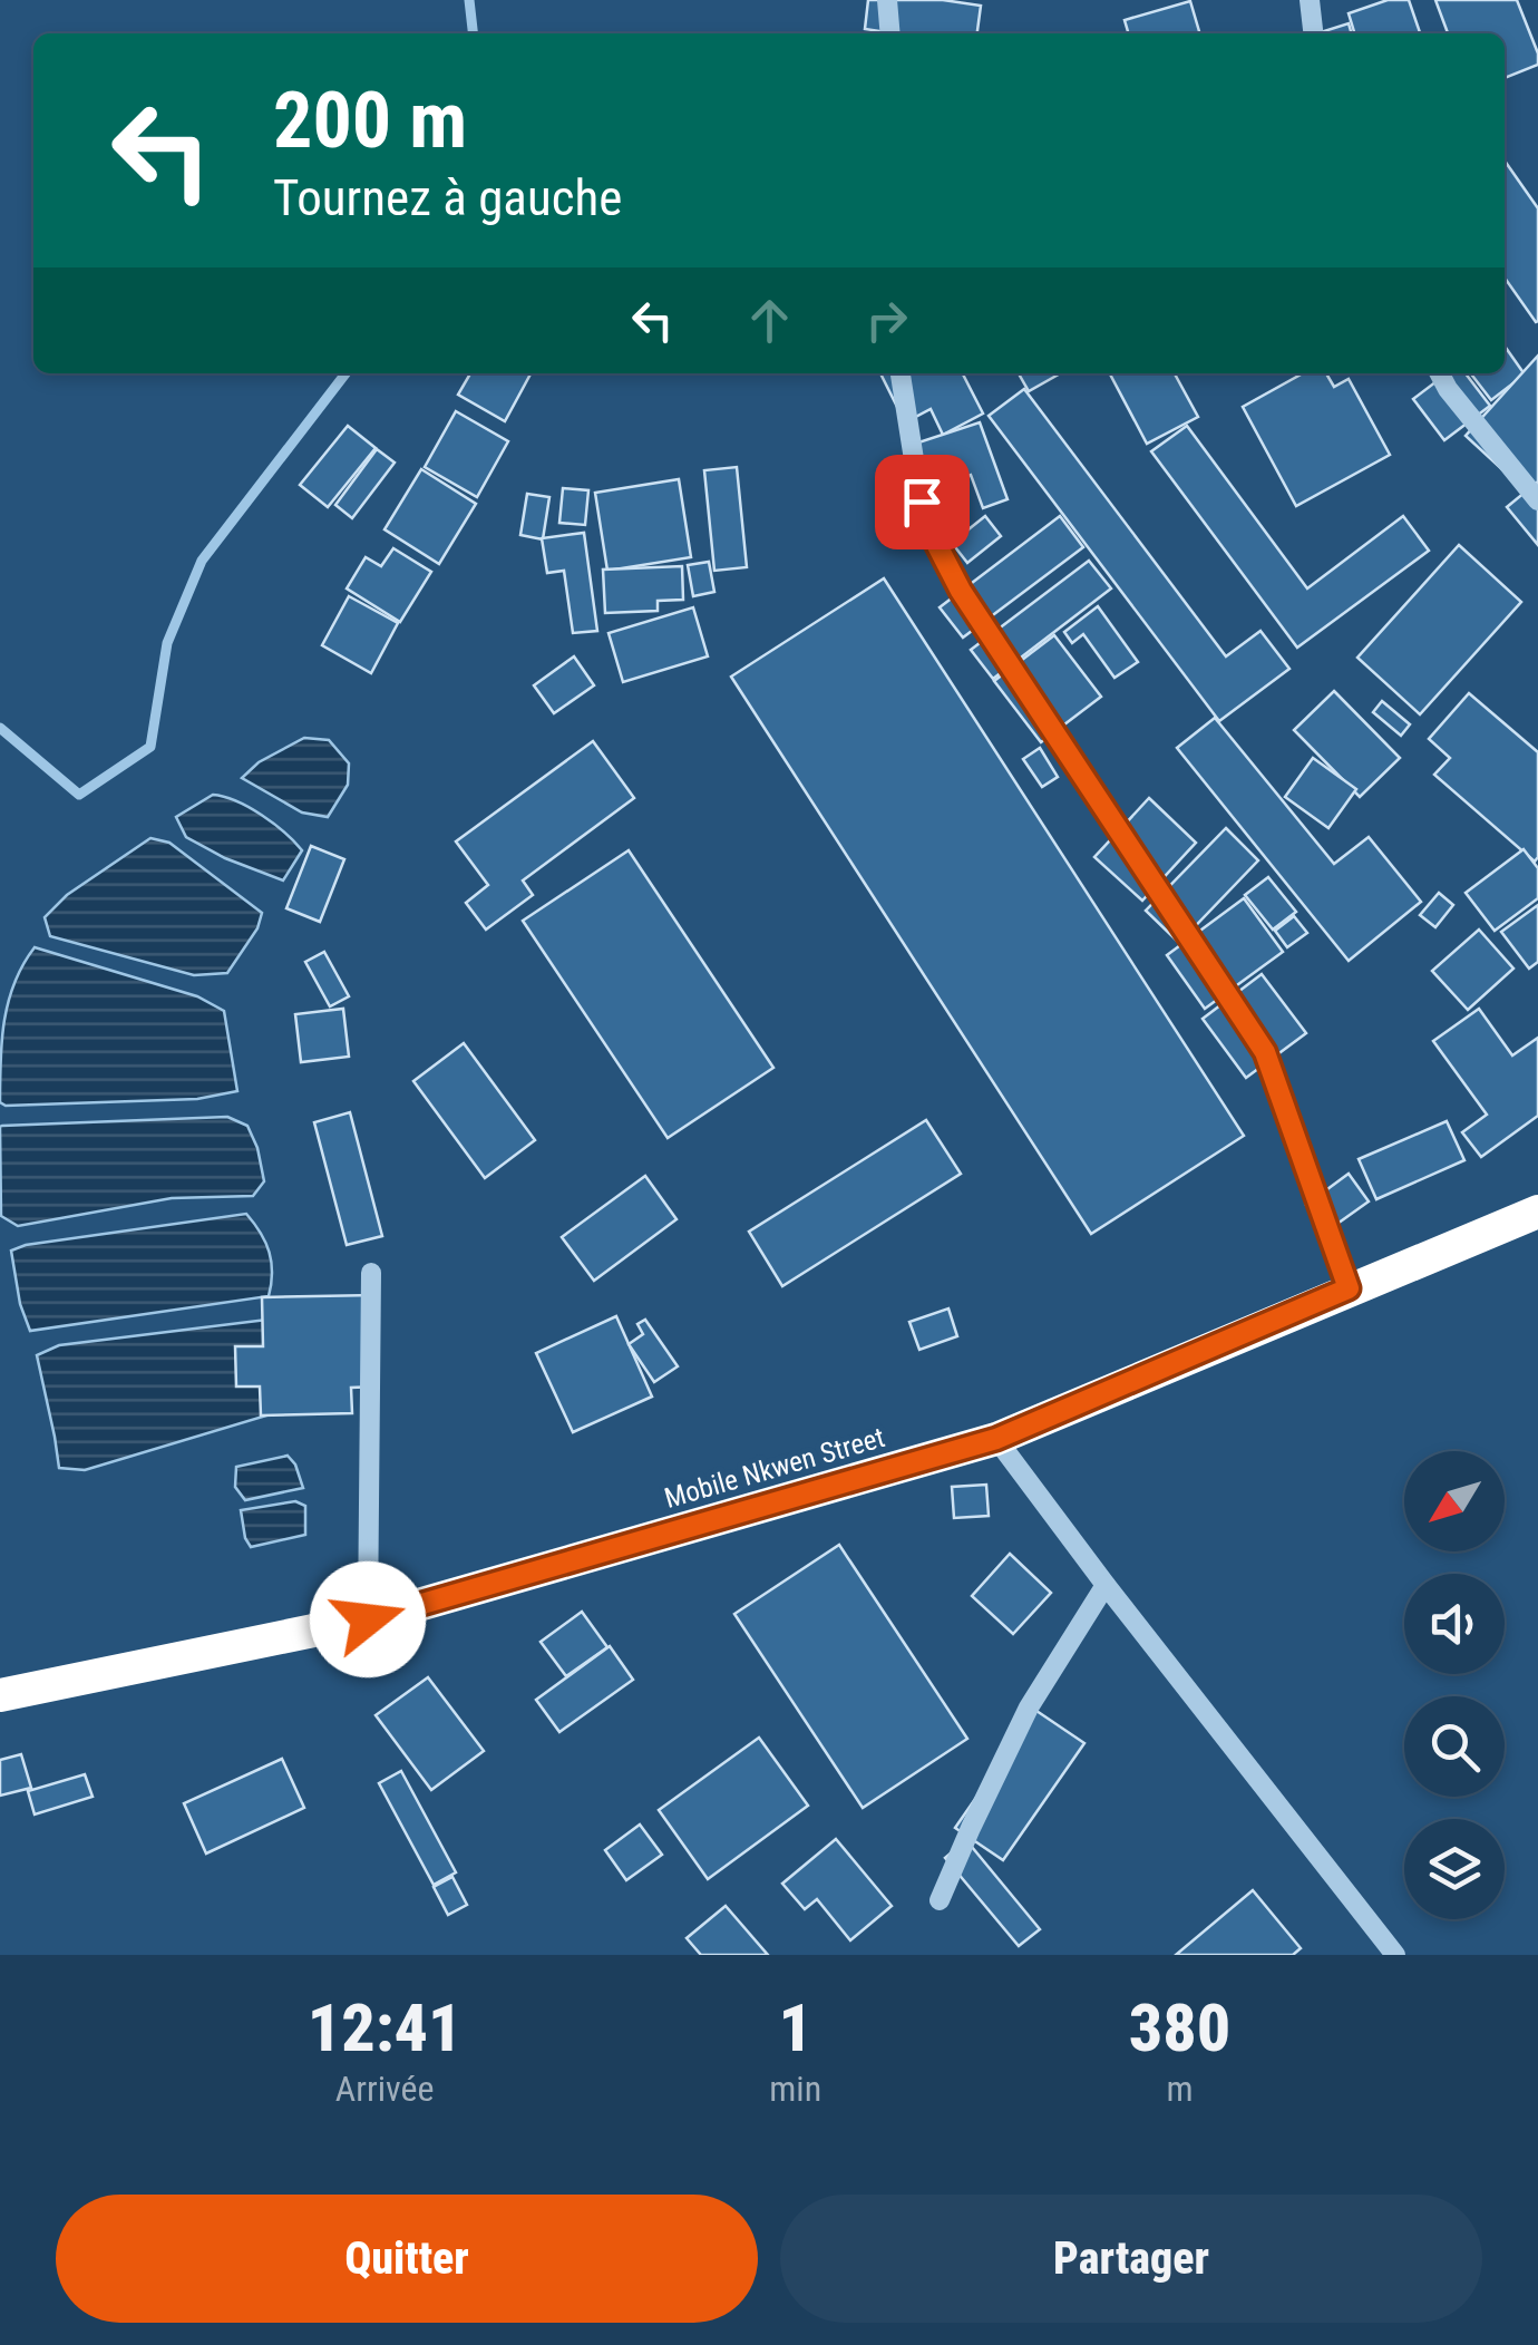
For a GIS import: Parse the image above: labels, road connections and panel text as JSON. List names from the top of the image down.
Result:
{
  "streets": {
    "highway": ["Mobile Nkwen Street"]
  },
  "north": "bottom left",
  "page": {
    "turn": ["200 m", "Tournez à gauche"],
    "eta": [
      "12:41",
      "Arrivée",
      "1",
      "min",
      "380",
      "m"
    ],
    "buttons": ["Quitter", "Partager"]
  }
}
